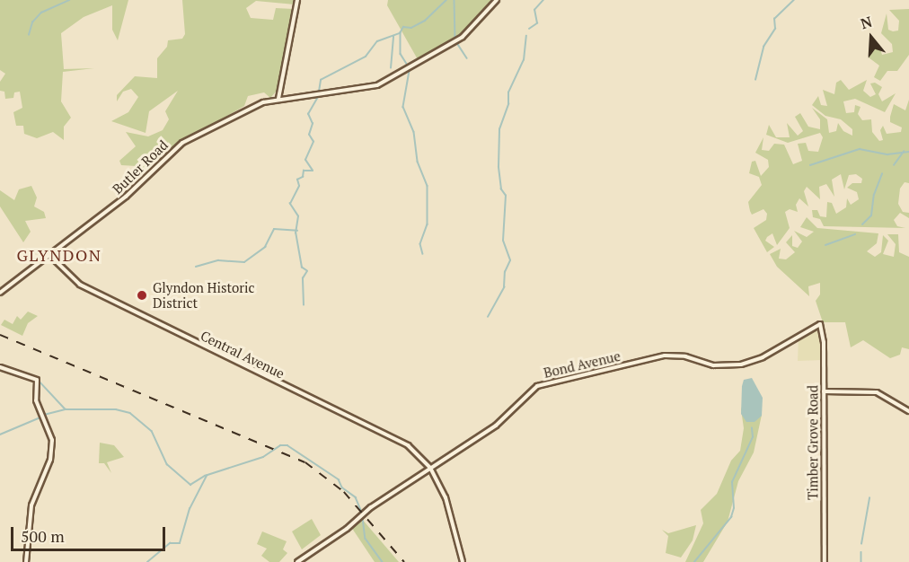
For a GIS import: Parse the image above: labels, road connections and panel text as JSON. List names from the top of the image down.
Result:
{
  "streets": {
    "main road": [
      "Butler Road",
      "Central Avenue",
      "Bond Avenue",
      "Timber Grove Road"
    ]
  },
  "crossings": [
    ["Butler Road", "Central Avenue"],
    ["Central Avenue", "Bond Avenue"],
    ["Bond Avenue", "Timber Grove Road"]
  ],
  "districts": ["GLYNDON"],
  "places": ["Glyndon Historic District"],
  "scale_bar": "500 m",
  "north": "top"
}
